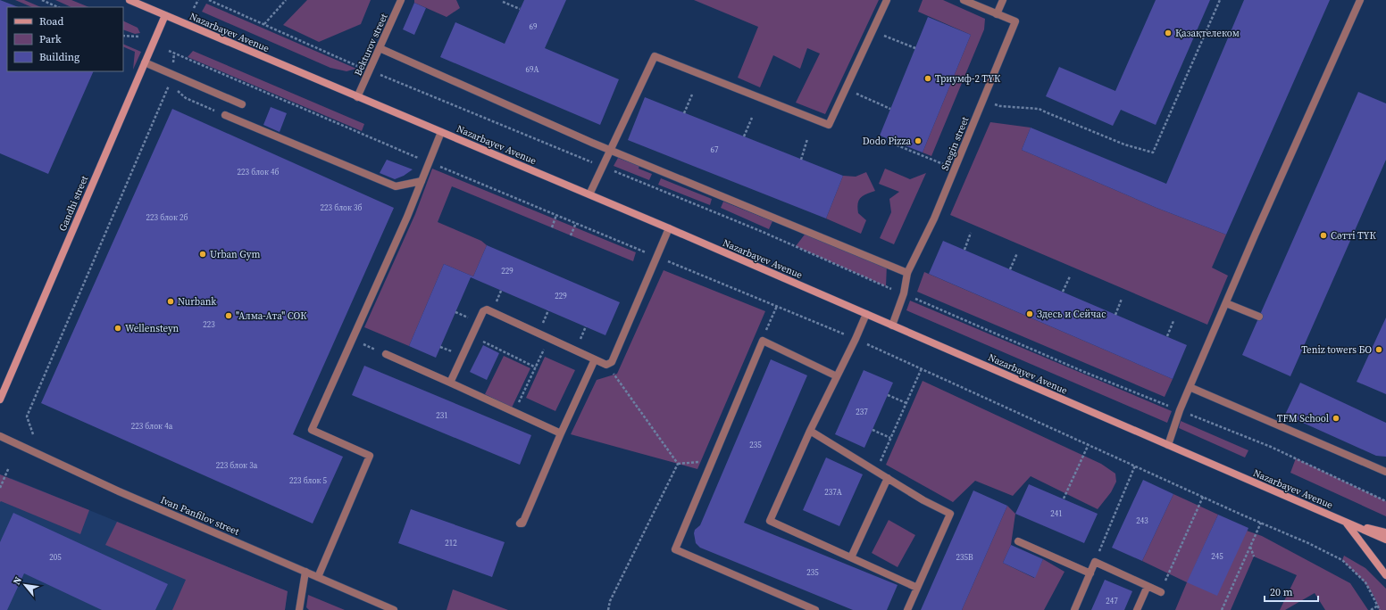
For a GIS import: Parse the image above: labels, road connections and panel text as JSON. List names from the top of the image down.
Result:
{
  "streets": {
    "main road": ["Nazarbayev Avenue", "Gandhi street"],
    "street": ["Bekturov street", "Snegin street", "Ivan Panfilov street"]
  },
  "crossings": [
    ["Nazarbayev Avenue", "Bekturov street"],
    ["Nazarbayev Avenue", "Snegin street"],
    ["Nazarbayev Avenue", "Gandhi street"]
  ],
  "places": [
    "Қазақтелеком",
    "Триумф-2 ТҮК",
    "Dodo Pizza",
    "Сәтті ТҮК",
    "Urban Gym",
    "Nurbank",
    "Здесь и Сейчас",
    "\"Алма-Ата\" СОК",
    "Wellensteyn",
    "Teniz towers БО",
    "TFM School"
  ],
  "house_numbers": [
    "69",
    "69А",
    "67",
    "223 блок 4б",
    "223 блок 3б",
    "223 блок 2б",
    "229",
    "229",
    "223",
    "237",
    "231",
    "223 блок 4а",
    "235",
    "223 блок 3а",
    "223 блок 5",
    "237А",
    "241",
    "243",
    "212",
    "245",
    "205",
    "235В",
    "235",
    "247"
  ],
  "legend": ["Road", "Park", "Building"],
  "scale_bar": "20 m",
  "north": "top left"
}
